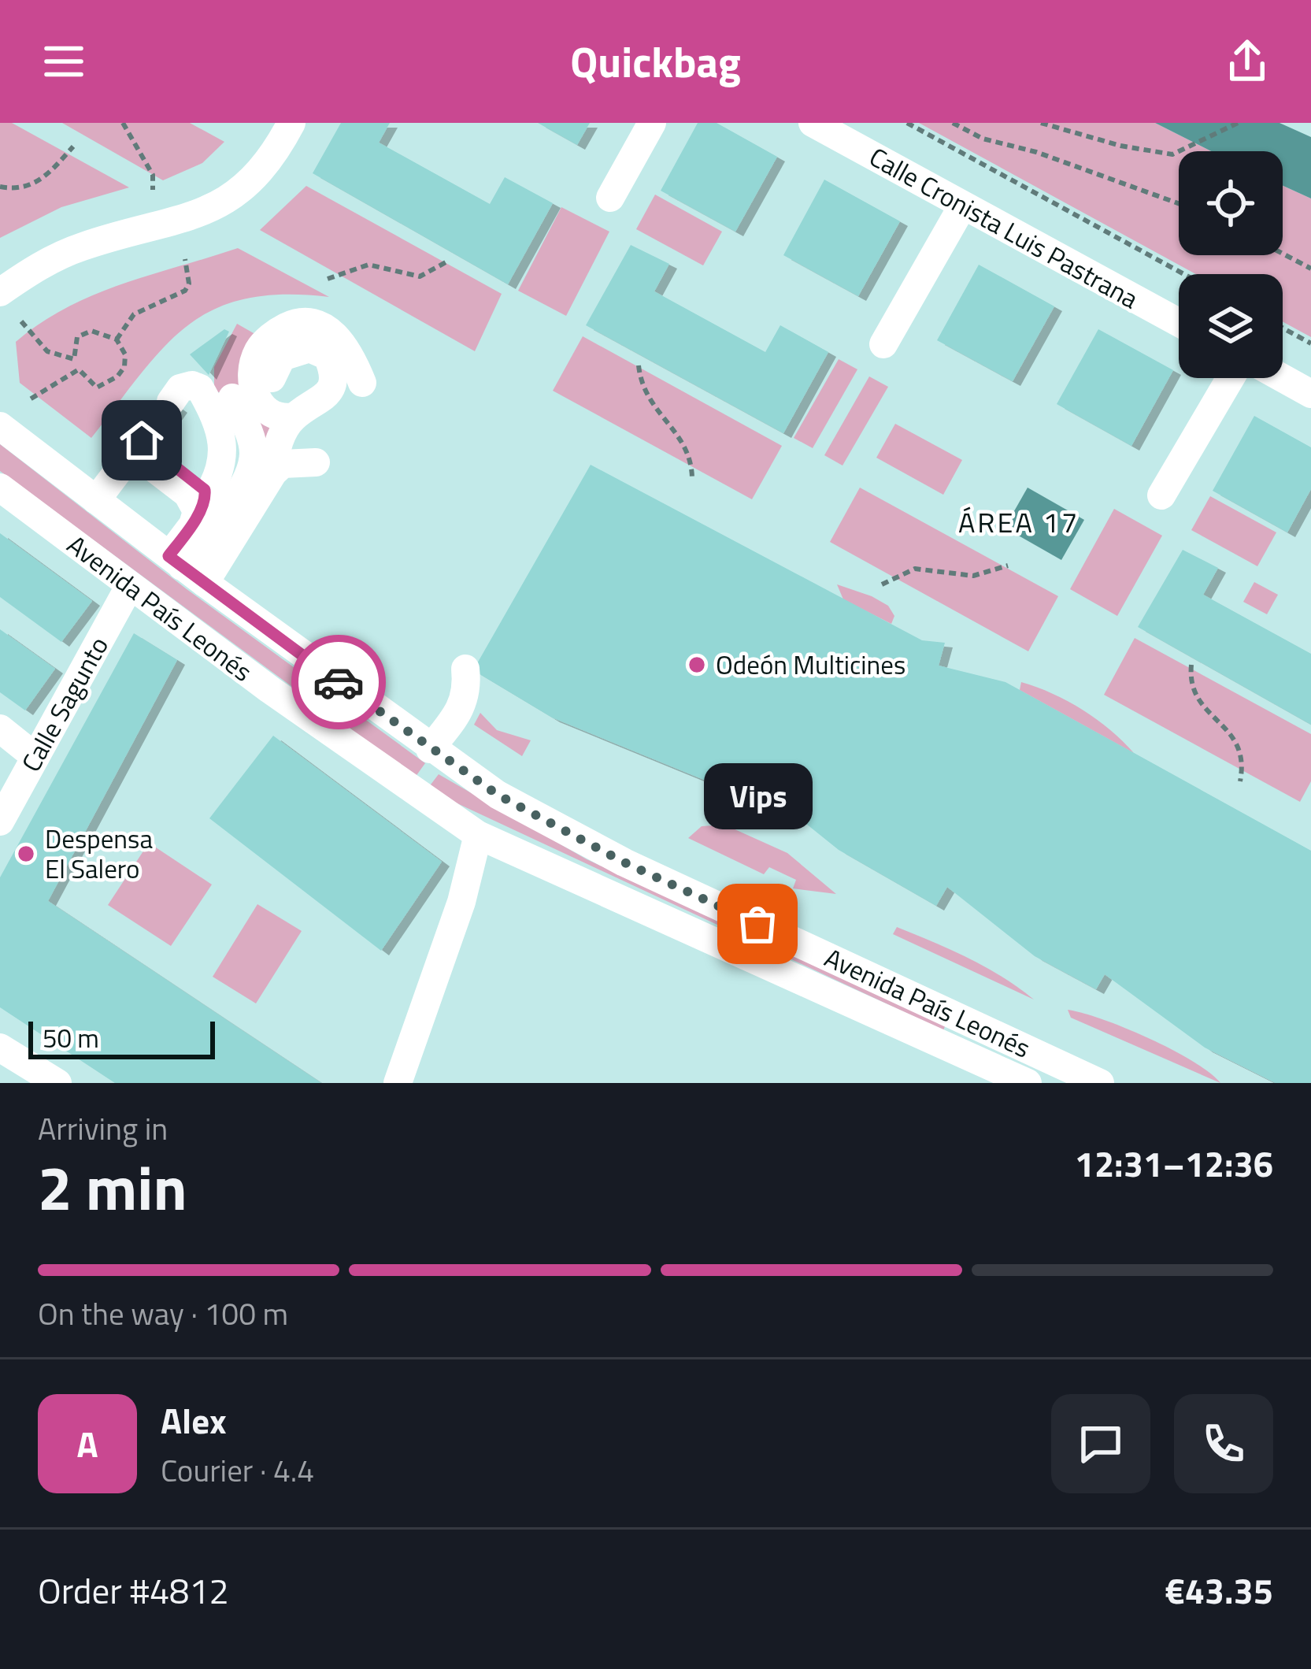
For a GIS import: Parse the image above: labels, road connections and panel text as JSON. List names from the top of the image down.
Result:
{
  "streets": {
    "street": ["Calle Cronista Luis Pastrana", "Avenida País Leonés", "Calle Sagunto"]
  },
  "crossings": [
    ["Avenida País Leonés", "Calle Sagunto"]
  ],
  "districts": ["ÁREA 17"],
  "places": ["Odeón Multicines", "Despensa El Salero", "Vips"],
  "scale_bar": "50 m",
  "page": {
    "header": "Quickbag",
    "bubble": "Vips",
    "scale": "50 m",
    "heading": ["2 min", "Arriving in", "12:31–12:36"],
    "panel": [
      "Alex",
      "Courier · 4.4",
      "Order #4812",
      "€43.35"
    ],
    "bar": "On the way · 100 m",
    "round": "A"
  }
}
